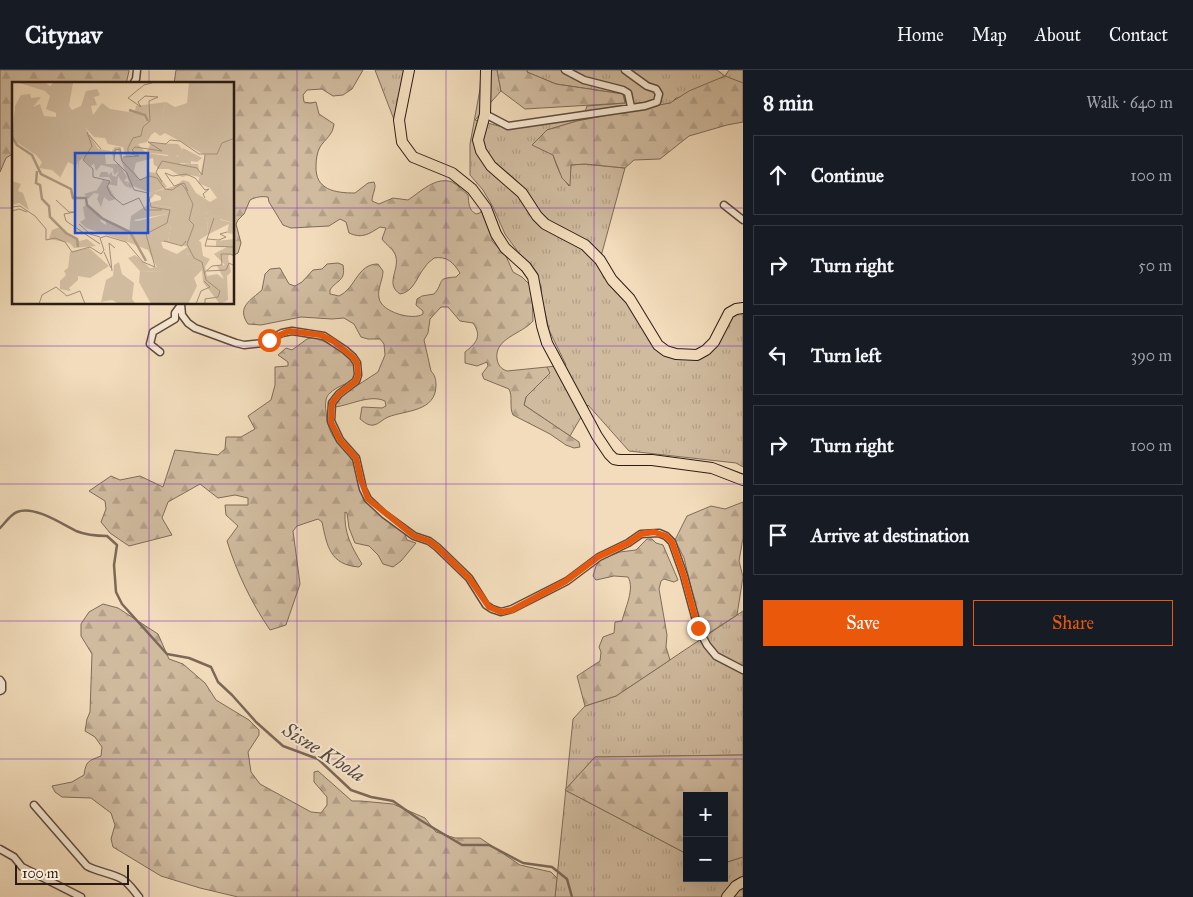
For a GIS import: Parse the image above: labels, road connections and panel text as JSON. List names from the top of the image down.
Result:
{
  "water": ["Sisne Khola"],
  "scale_bar": "100 m",
  "page": {
    "header": "Citynav",
    "nav": [
      "Home",
      "Map",
      "About",
      "Contact"
    ],
    "heading": ["8 min", "Walk · 640 m"],
    "list": [
      ["Continue", "100 m"],
      ["Turn right", "50 m"],
      ["Turn left", "390 m"],
      ["Turn right", "100 m"],
      "Arrive at destination"
    ],
    "buttons": ["Save", "Share"],
    "map_buttons": ["+", "−"],
    "scale": "100 m"
  }
}
